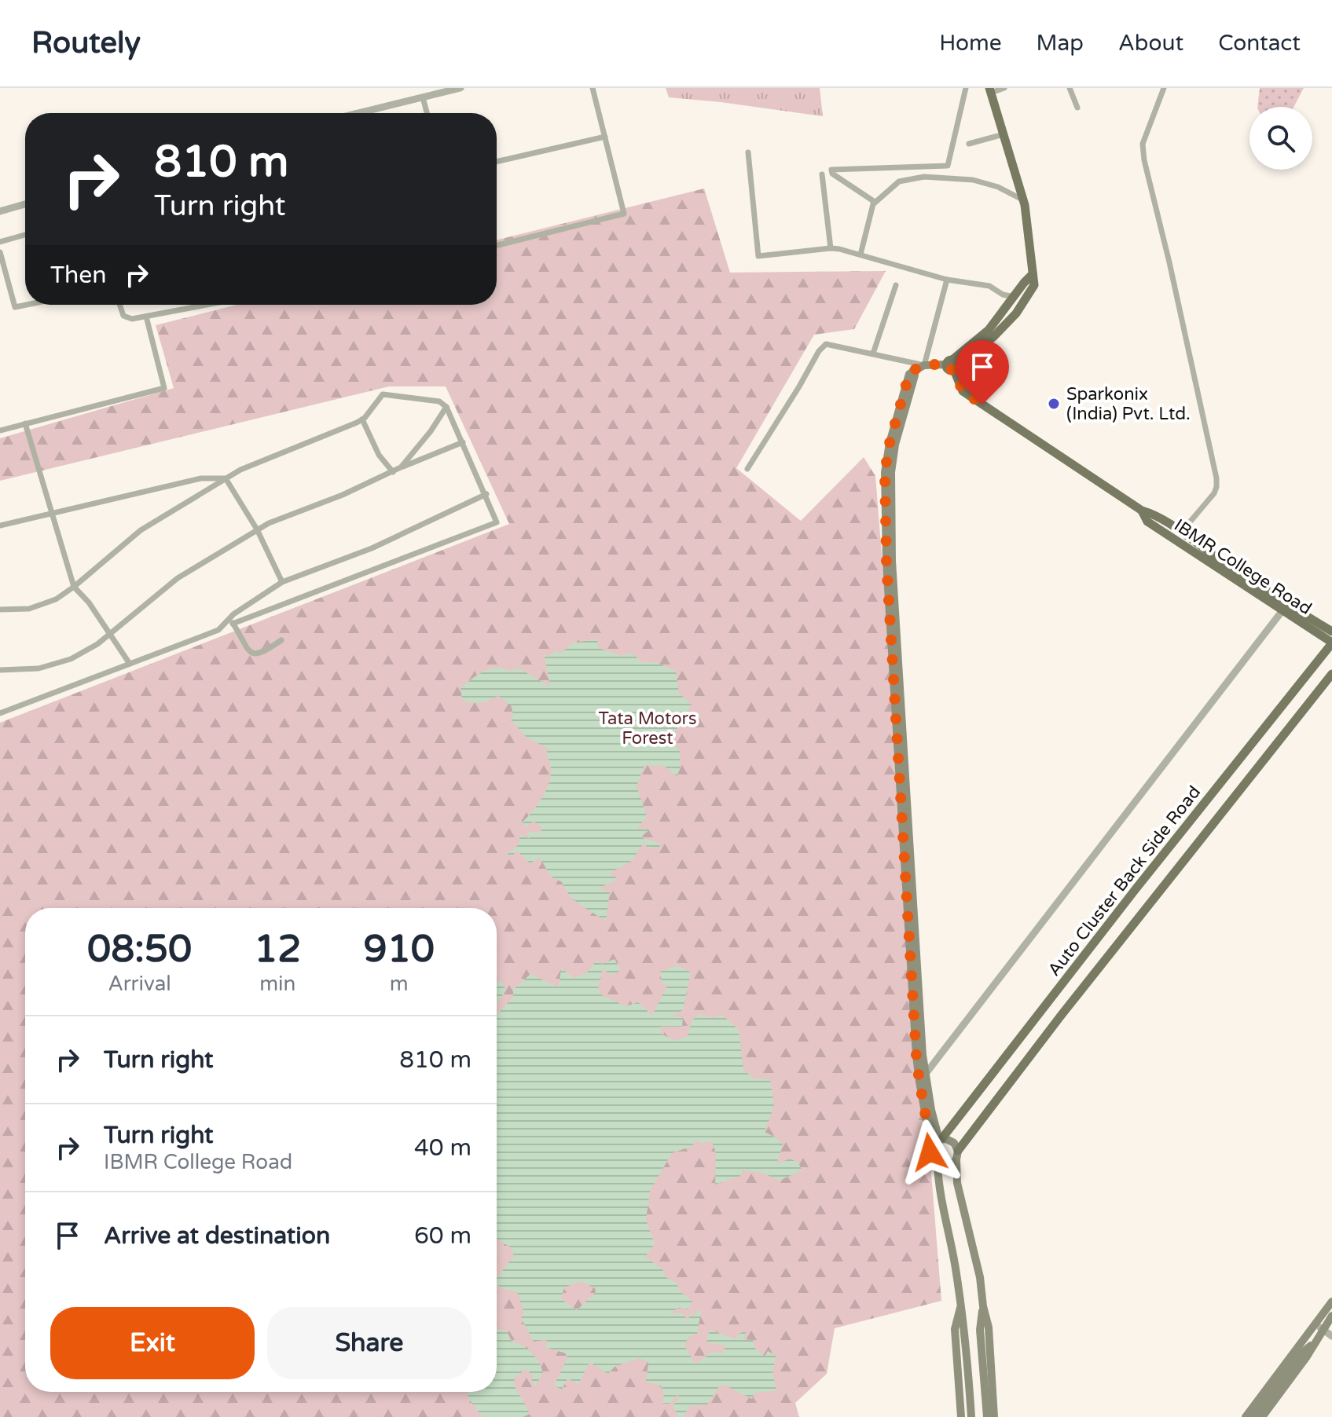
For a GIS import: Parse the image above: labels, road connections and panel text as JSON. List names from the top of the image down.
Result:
{
  "streets": {
    "main road": ["IBMR College Road", "Auto Cluster Back Side Road"]
  },
  "crossings": [
    ["IBMR College Road", "Auto Cluster Back Side Road"]
  ],
  "parks": ["Tata Motors Forest"],
  "places": ["Sparkonix (India) Pvt. Ltd."],
  "page": {
    "header": "Routely",
    "nav": [
      "Home",
      "Map",
      "About",
      "Contact"
    ],
    "turn": ["810 m", "Turn right"],
    "then": "Then",
    "eta": [
      "08:50",
      "Arrival",
      "12",
      "min",
      "910",
      "m"
    ],
    "list": [
      {
        "name": "Turn right",
        "value": "810 m"
      },
      {
        "name": "Turn right",
        "note": "IBMR College Road",
        "value": "40 m"
      },
      {
        "name": "Arrive at destination",
        "value": "60 m"
      }
    ],
    "buttons": ["Exit", "Share"]
  }
}
